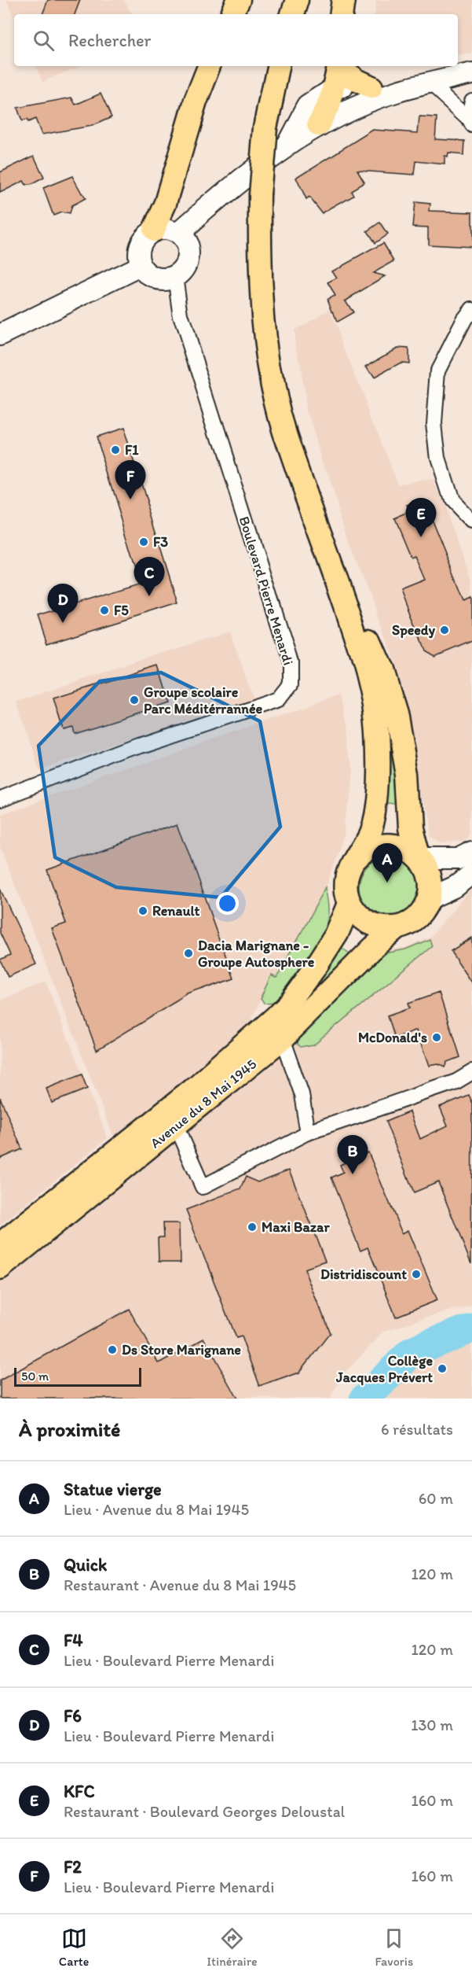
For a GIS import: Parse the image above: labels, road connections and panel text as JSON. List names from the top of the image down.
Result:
{
  "streets": {
    "main road": ["Avenue du 8 Mai 1945"],
    "street": ["Boulevard Pierre Menardi"]
  },
  "places": [
    "F1",
    "F3",
    "F5",
    "Speedy",
    "Groupe scolaire Parc Méditérrannée",
    "Renault",
    "Dacia Marignane - Groupe Autosphere",
    "McDonald's",
    "Maxi Bazar",
    "Distridiscount",
    "Ds Store Marignane",
    "Collège Jacques Prévert"
  ],
  "scale_bar": "50 m",
  "page": {
    "search": "Rechercher",
    "pins": [
      "F",
      "E",
      "C",
      "D",
      "A",
      "B"
    ],
    "scale": "50 m",
    "heading": ["À proximité", "6 résultats"],
    "list": [
      {
        "mark": "A",
        "name": "Statue vierge",
        "note": "Lieu · Avenue du 8 Mai 1945",
        "value": "60 m"
      },
      {
        "mark": "B",
        "name": "Quick",
        "note": "Restaurant · Avenue du 8 Mai 1945",
        "value": "120 m"
      },
      {
        "mark": "C",
        "name": "F4",
        "note": "Lieu · Boulevard Pierre Menardi",
        "value": "120 m"
      },
      {
        "mark": "D",
        "name": "F6",
        "note": "Lieu · Boulevard Pierre Menardi",
        "value": "130 m"
      },
      {
        "mark": "E",
        "name": "KFC",
        "note": "Restaurant · Boulevard Georges Deloustal",
        "value": "160 m"
      },
      {
        "mark": "F",
        "name": "F2",
        "note": "Lieu · Boulevard Pierre Menardi",
        "value": "160 m"
      }
    ],
    "nav": ["Carte", "Itinéraire", "Favoris"]
  }
}
